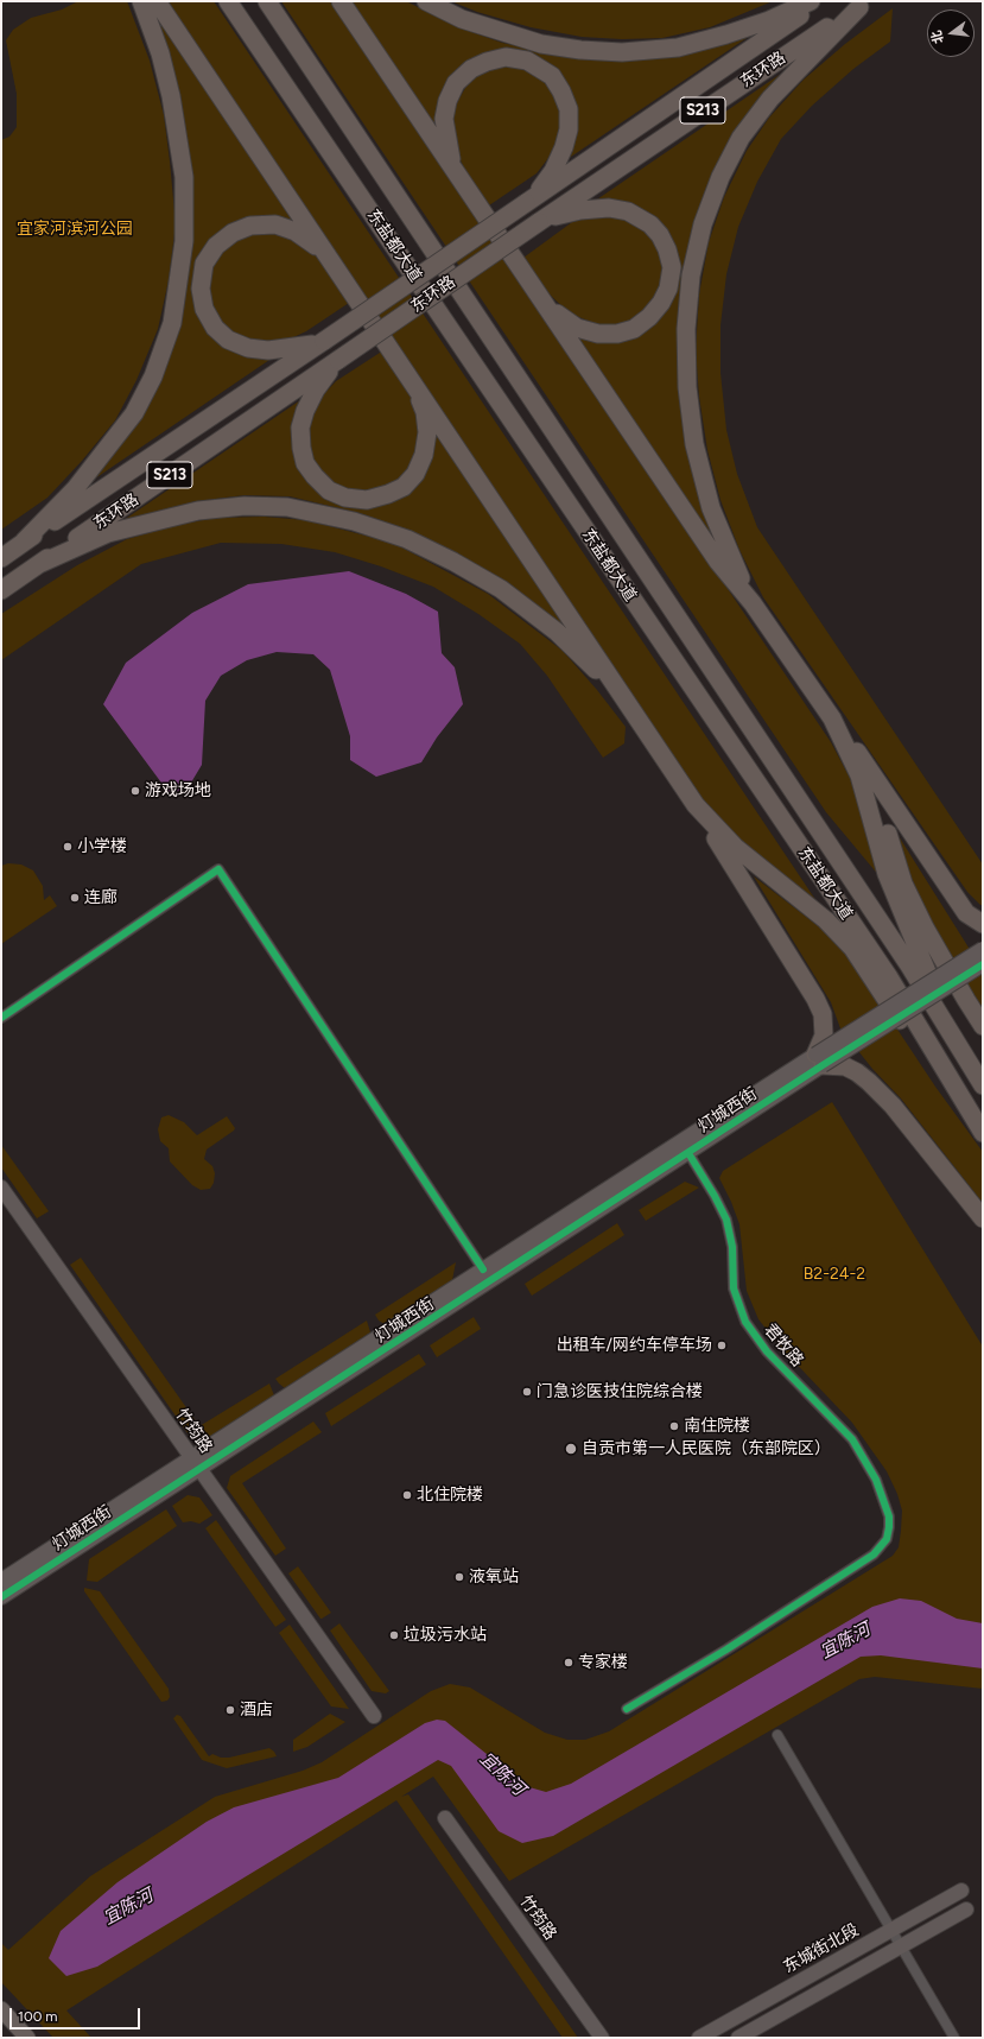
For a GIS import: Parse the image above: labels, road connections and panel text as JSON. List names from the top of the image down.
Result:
{
  "streets": {
    "highway": ["东环路", "S213", "东盐都大道"],
    "street": [
      "灯城西街",
      "君牧路",
      "竹筠路",
      "东城街北段"
    ]
  },
  "crossings": [
    ["灯城西街", "君牧路"],
    ["灯城西街", "竹筠路"]
  ],
  "water": ["宜陈河"],
  "parks": ["宜家河滨河公园", "B2-24-2"],
  "places": [
    "游戏场地",
    "小学楼",
    "连廊",
    "出租车/网约车停车场",
    "门急诊医技住院综合楼",
    "南住院楼",
    "自贡市第一人民医院（东部院区）",
    "北住院楼",
    "液氧站",
    "垃圾污水站",
    "专家楼",
    "酒店"
  ],
  "scale_bar": "100 m",
  "north": "left"
}
